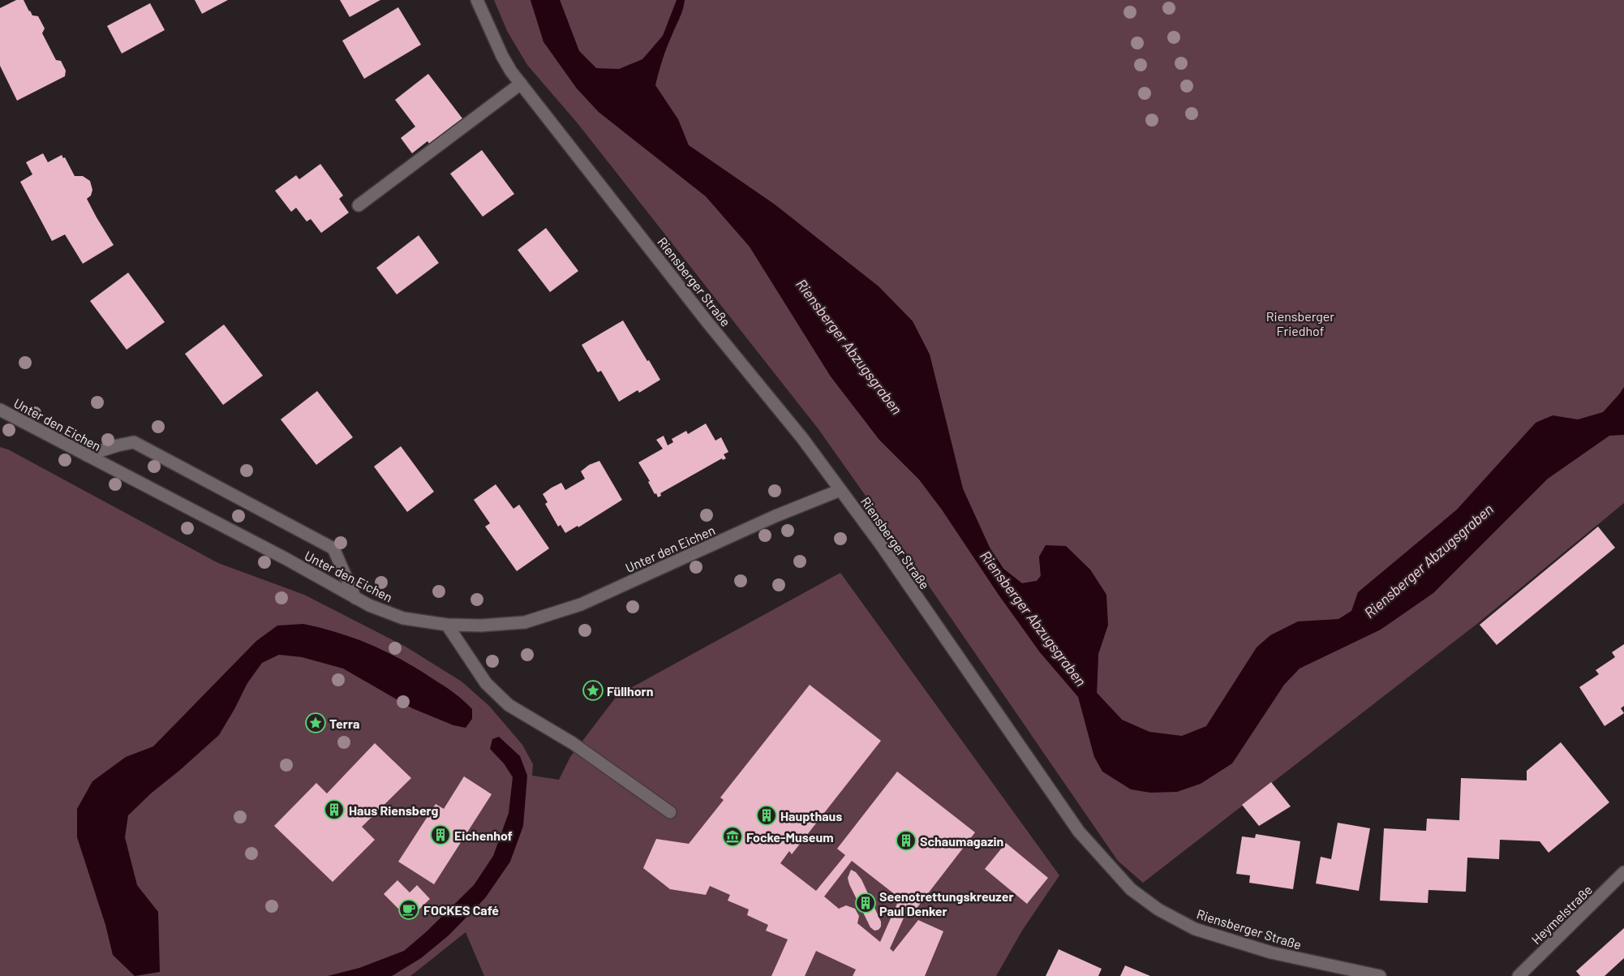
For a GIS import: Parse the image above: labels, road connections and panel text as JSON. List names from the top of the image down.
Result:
{
  "streets": {
    "street": ["Riensberger Straße", "Unter den Eichen", "Heymelstraße"]
  },
  "crossings": [
    ["Riensberger Straße", "Unter den Eichen"]
  ],
  "water": ["Riensberger Abzugsgraben"],
  "parks": ["Riensberger Friedhof"],
  "places": {
    "place": ["Füllhorn", "Terra"],
    "building": [
      "Haus Riensberg",
      "Haupthaus",
      "Eichenhof",
      "Schaumagazin",
      "Seenotrettungskreuzer Paul Denker"
    ],
    "museum": ["Focke-Museum"],
    "cafe": ["FOCKES Café"]
  }
}
